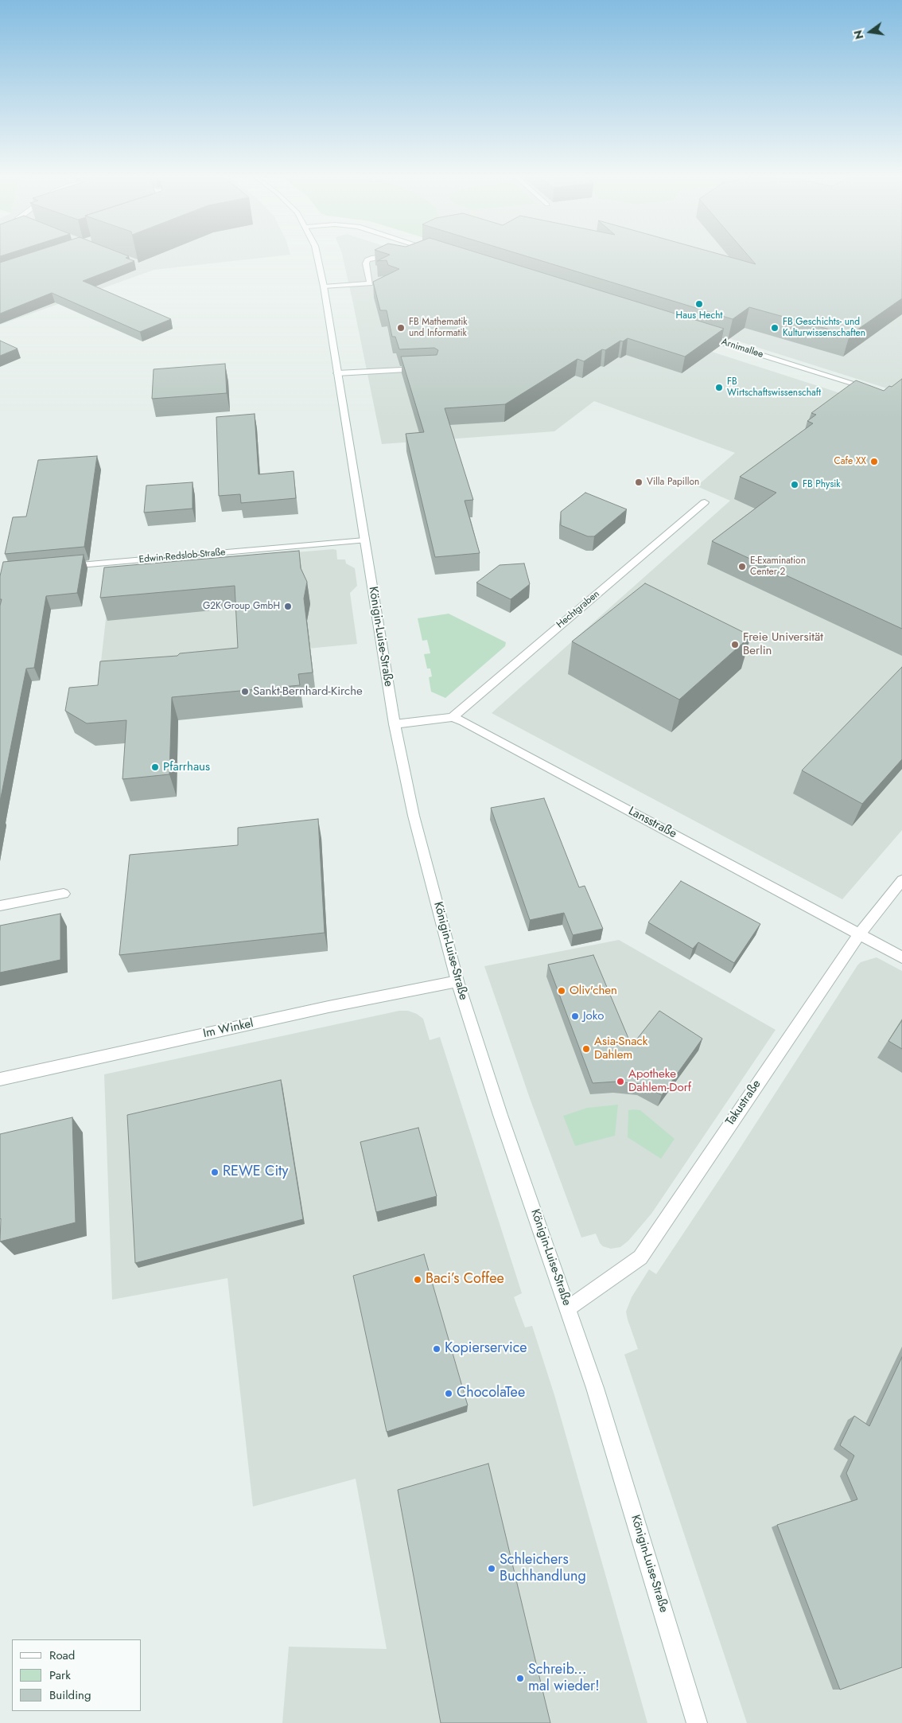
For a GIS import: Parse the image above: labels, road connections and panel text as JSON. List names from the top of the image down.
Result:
{
  "streets": {
    "street": [
      "Arnimallee",
      "Edwin-Redslob-Straße",
      "Hechtgraben",
      "Königin-Luise-Straße",
      "Lansstraße",
      "Im Winkel",
      "Takustraße"
    ]
  },
  "crossings": [
    ["Edwin-Redslob-Straße", "Königin-Luise-Straße"],
    ["Hechtgraben", "Lansstraße"],
    ["Königin-Luise-Straße", "Im Winkel"],
    ["Königin-Luise-Straße", "Takustraße"],
    ["Lansstraße", "Takustraße"]
  ],
  "places": [
    "Haus Hecht",
    "FB Mathematik und Informatik",
    "FB Geschichts- und Kulturwissenschaften",
    "FB Wirtschaftswissenschaft",
    "Cafe XX",
    "Villa Papillon",
    "FB Physik",
    "E-Examination Center 2",
    "G2K Group GmbH",
    "Freie Universität Berlin",
    "Sankt-Bernhard-Kirche",
    "Pfarrhaus",
    "Oliv'chen",
    "Joko",
    "Asia-Snack Dahlem",
    "Apotheke Dahlem-Dorf",
    "REWE City",
    "Baci’s Coffee",
    "Kopierservice",
    "ChocolaTee",
    "Schleichers Buchhandlung",
    "Schreib... mal wieder!"
  ],
  "legend": ["Road", "Park", "Building"],
  "north": "left"
}
